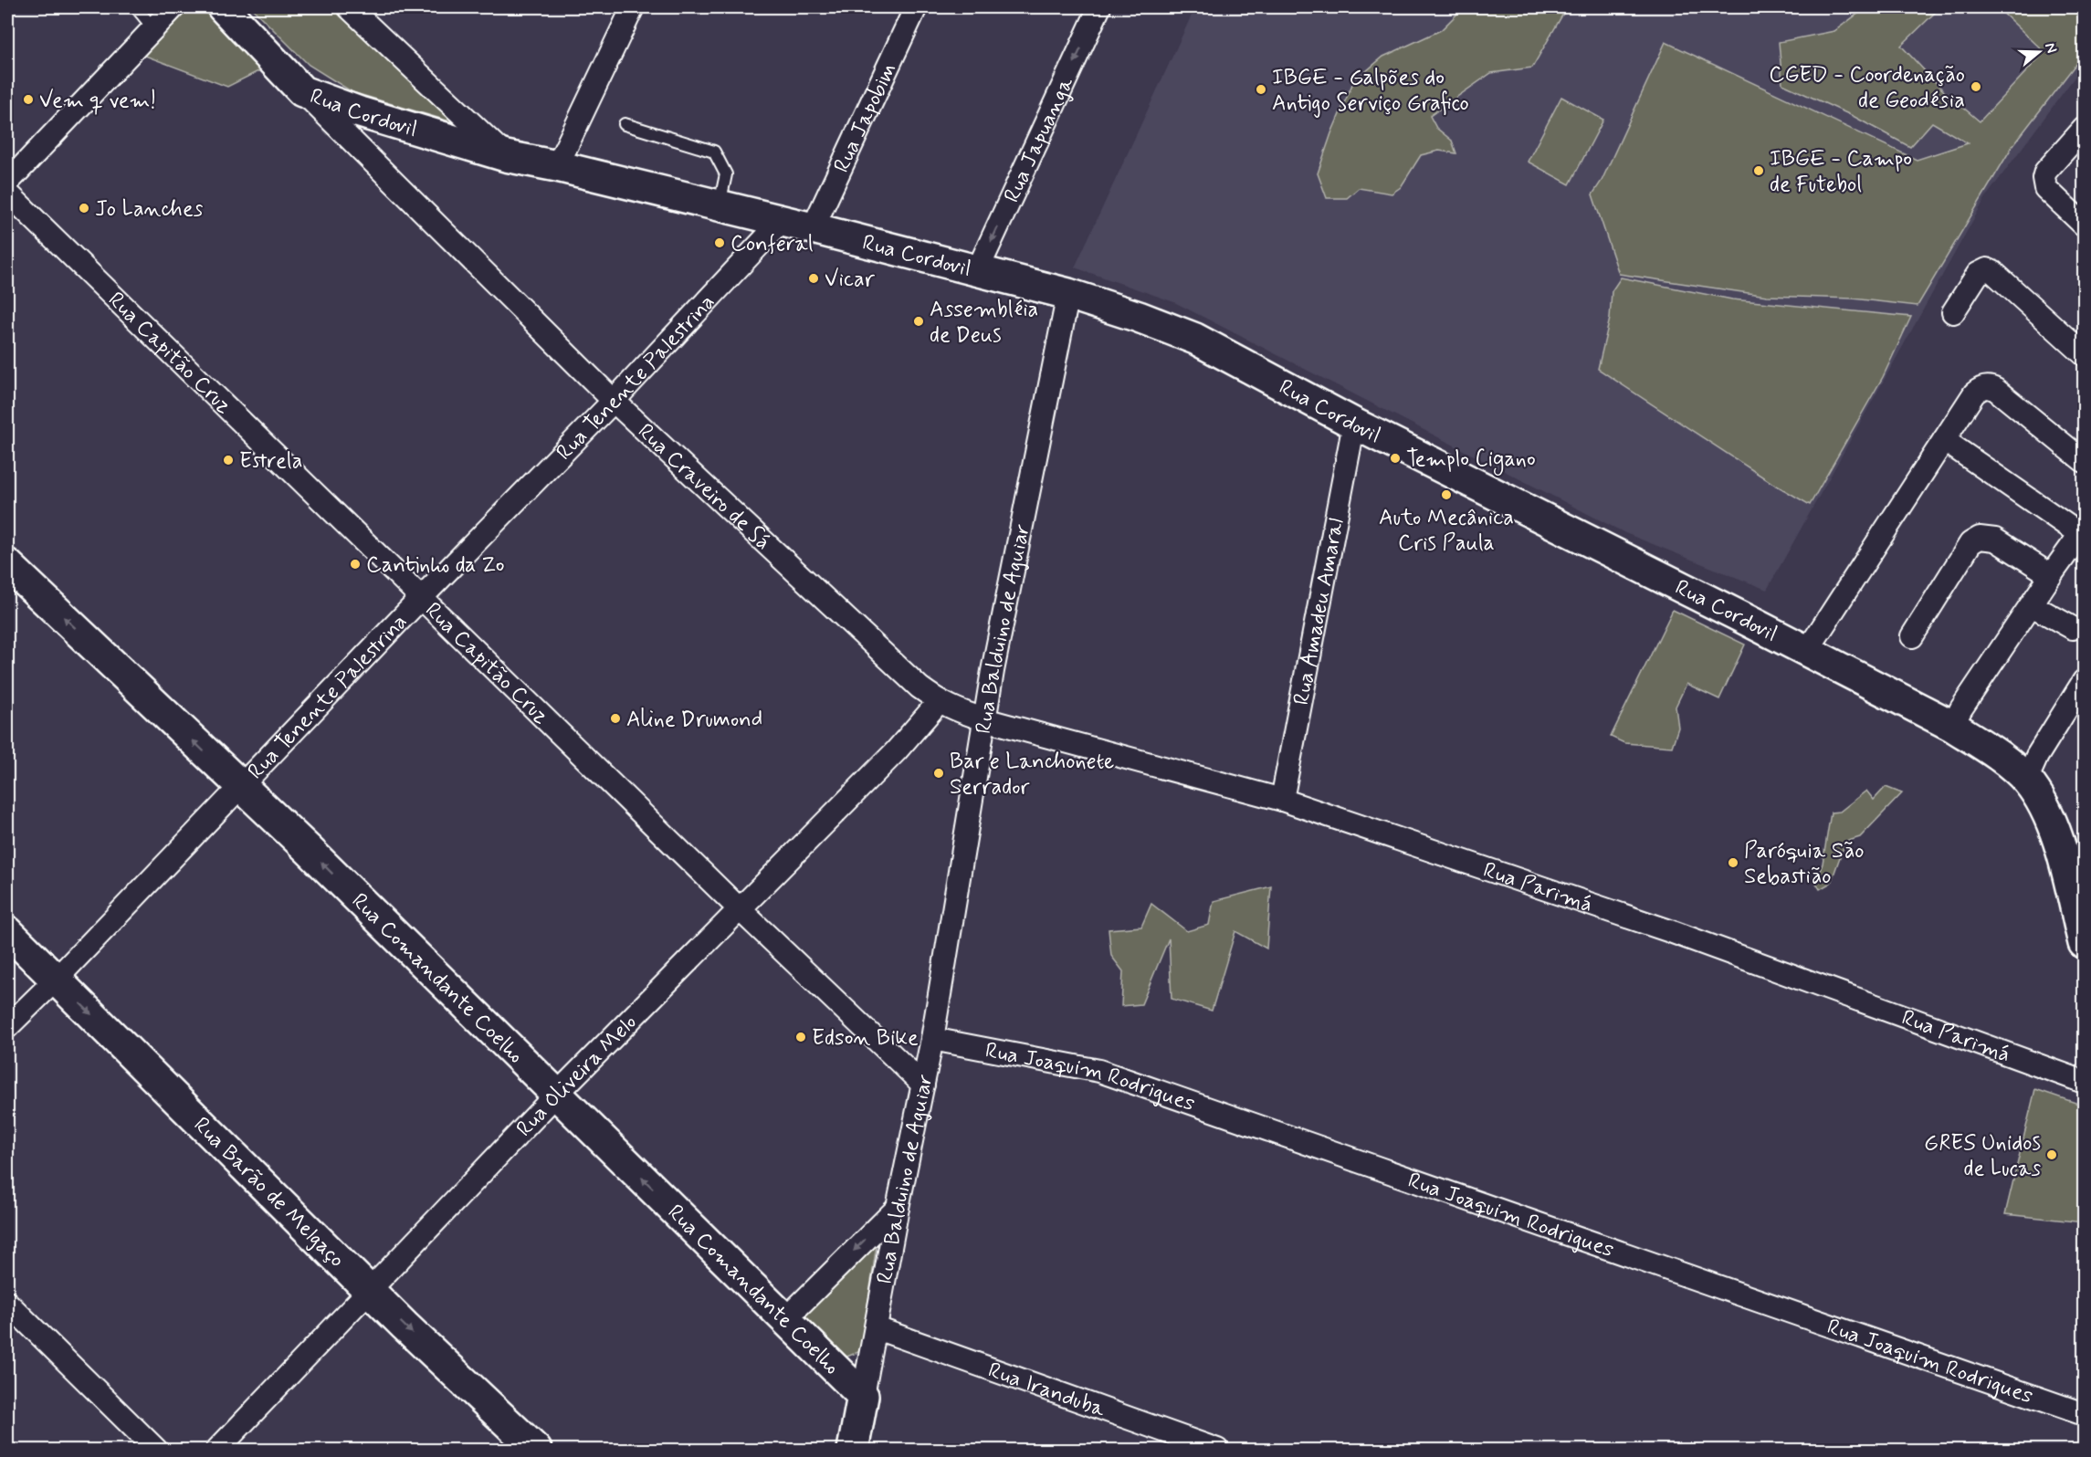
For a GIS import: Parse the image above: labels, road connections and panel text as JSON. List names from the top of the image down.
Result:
{
  "streets": {
    "main road": [
      "Rua Cordovil",
      "Rua Balduino de Aguiar",
      "Rua Comandante Coelho",
      "Rua Barão de Melgaço"
    ],
    "street": [
      "Rua Japobim",
      "Rua Japuanga",
      "Rua Capitão Cruz",
      "Rua Tenente Palestrina",
      "Rua Craveiro de Sá",
      "Rua Amadeu Amaral",
      "Rua Parimá",
      "Rua Oliveira Melo",
      "Rua Joaquim Rodrigues",
      "Rua Iranduba"
    ]
  },
  "crossings": [
    ["Rua Cordovil", "Rua Japobim"],
    ["Rua Cordovil", "Rua Japuanga"],
    ["Rua Cordovil", "Rua Tenente Palestrina"],
    ["Rua Cordovil", "Rua Craveiro de Sá"],
    ["Rua Cordovil", "Rua Amadeu Amaral"],
    ["Rua Cordovil", "Rua Balduino de Aguiar"],
    ["Rua Capitão Cruz", "Rua Tenente Palestrina"],
    ["Rua Capitão Cruz", "Rua Balduino de Aguiar"],
    ["Rua Capitão Cruz", "Rua Oliveira Melo"],
    ["Rua Tenente Palestrina", "Rua Craveiro de Sá"],
    ["Rua Tenente Palestrina", "Rua Comandante Coelho"],
    ["Rua Tenente Palestrina", "Rua Barão de Melgaço"],
    ["Rua Craveiro de Sá", "Rua Balduino de Aguiar"],
    ["Rua Craveiro de Sá", "Rua Parimá"],
    ["Rua Craveiro de Sá", "Rua Oliveira Melo"],
    ["Rua Amadeu Amaral", "Rua Parimá"],
    ["Rua Balduino de Aguiar", "Rua Parimá"],
    ["Rua Balduino de Aguiar", "Rua Comandante Coelho"],
    ["Rua Balduino de Aguiar", "Rua Joaquim Rodrigues"],
    ["Rua Balduino de Aguiar", "Rua Iranduba"],
    ["Rua Comandante Coelho", "Rua Oliveira Melo"],
    ["Rua Oliveira Melo", "Rua Barão de Melgaço"]
  ],
  "one_way": ["Rua Japuanga", "Rua Comandante Coelho", "Rua Barão de Melgaço"],
  "places": [
    "CGED - Coordenação de Geodésia",
    "IBGE - Galpões do Antigo Serviço Grafico",
    "Vem q vem!",
    "IBGE - Campo de Futebol",
    "Jo Lanches",
    "Conferal",
    "Vicar",
    "Assembléia de Deus",
    "Templo Cigano",
    "Estrela",
    "Auto Mecânica Cris Paula",
    "Cantinho da Zo",
    "Aline Drumond",
    "Bar e Lanchonete Serrador",
    "Paróquia São Sebastião",
    "Edson Bike",
    "GRES Unidos de Lucas"
  ],
  "north": "right"
}
